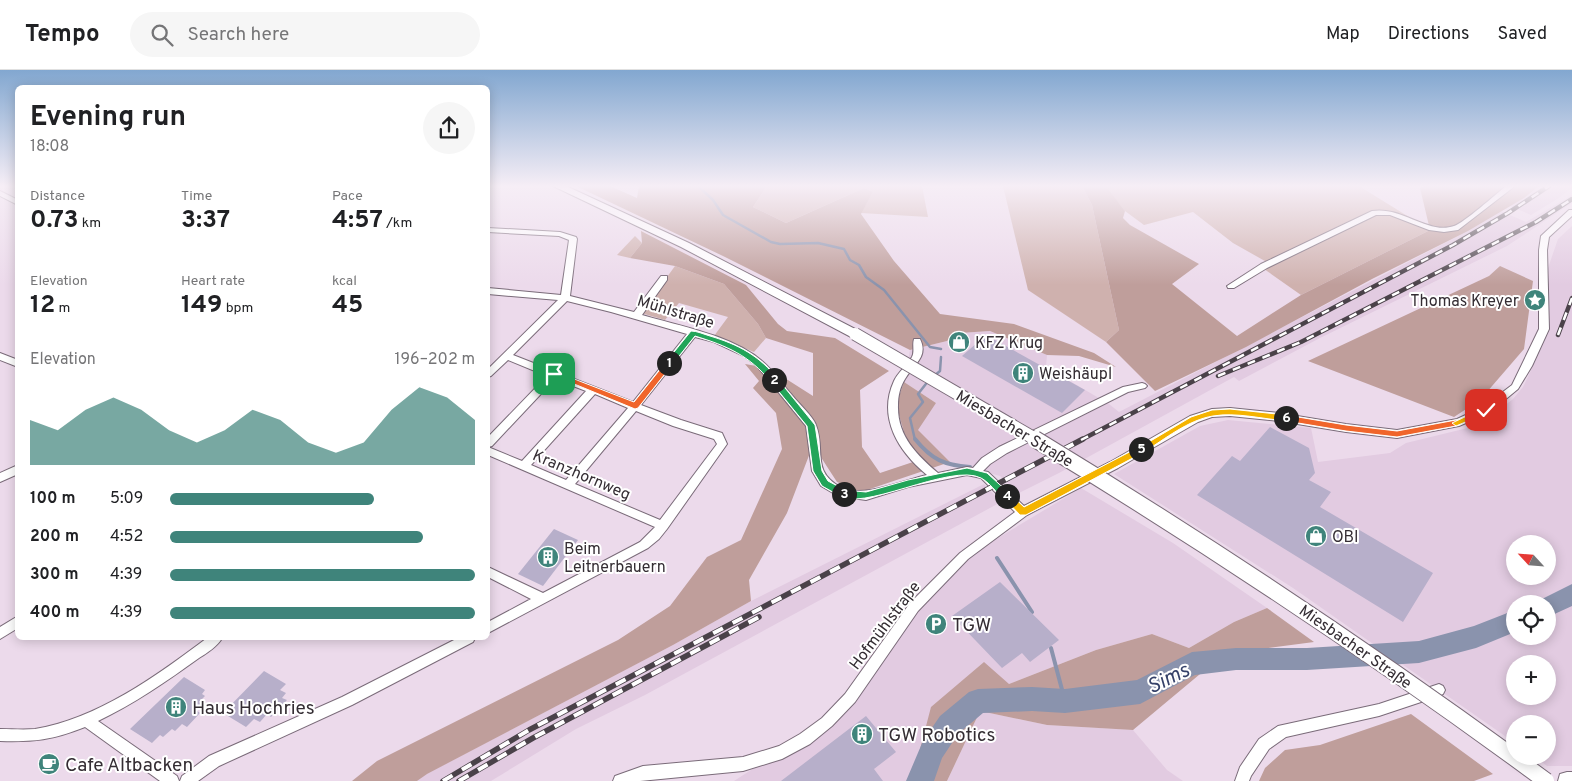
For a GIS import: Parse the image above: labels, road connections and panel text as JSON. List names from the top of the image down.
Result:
{
  "streets": {
    "main road": ["Miesbacher Straße"],
    "street": ["Mühlstraße", "Kranzhornweg", "Hofmühlstraße"]
  },
  "water": ["Sims"],
  "places": {
    "place": ["Thomas Kreyer"],
    "shop": ["KFZ Krug", "OBI"],
    "building": [
      "Weishäupl",
      "Beim Leitnerbauern",
      "Haus Hochries",
      "TGW Robotics"
    ],
    "parking": ["TGW"],
    "cafe": ["Cafe Altbacken"]
  },
  "north": "top left",
  "page": {
    "header": "Tempo",
    "search": "Search here",
    "nav": ["Map", "Directions", "Saved"],
    "heading": ["Evening run", "18:08"],
    "stats": [
      ["Distance", "0.73 km"],
      ["Time", "3:37"],
      ["Pace", "4:57 /km"],
      ["Elevation", "12 m"],
      ["Heart rate", "149 bpm"],
      ["kcal", "45"]
    ],
    "chart": ["Elevation", "196–202 m"],
    "pins": [
      "1",
      "2",
      "6",
      "5",
      "3",
      "4"
    ],
    "list": [
      {
        "name": "100 m",
        "note": "5:09"
      },
      {
        "name": "200 m",
        "note": "4:52"
      },
      {
        "name": "300 m",
        "note": "4:39"
      },
      {
        "name": "400 m",
        "note": "4:39"
      }
    ],
    "map_buttons": ["+", "−"]
  }
}
